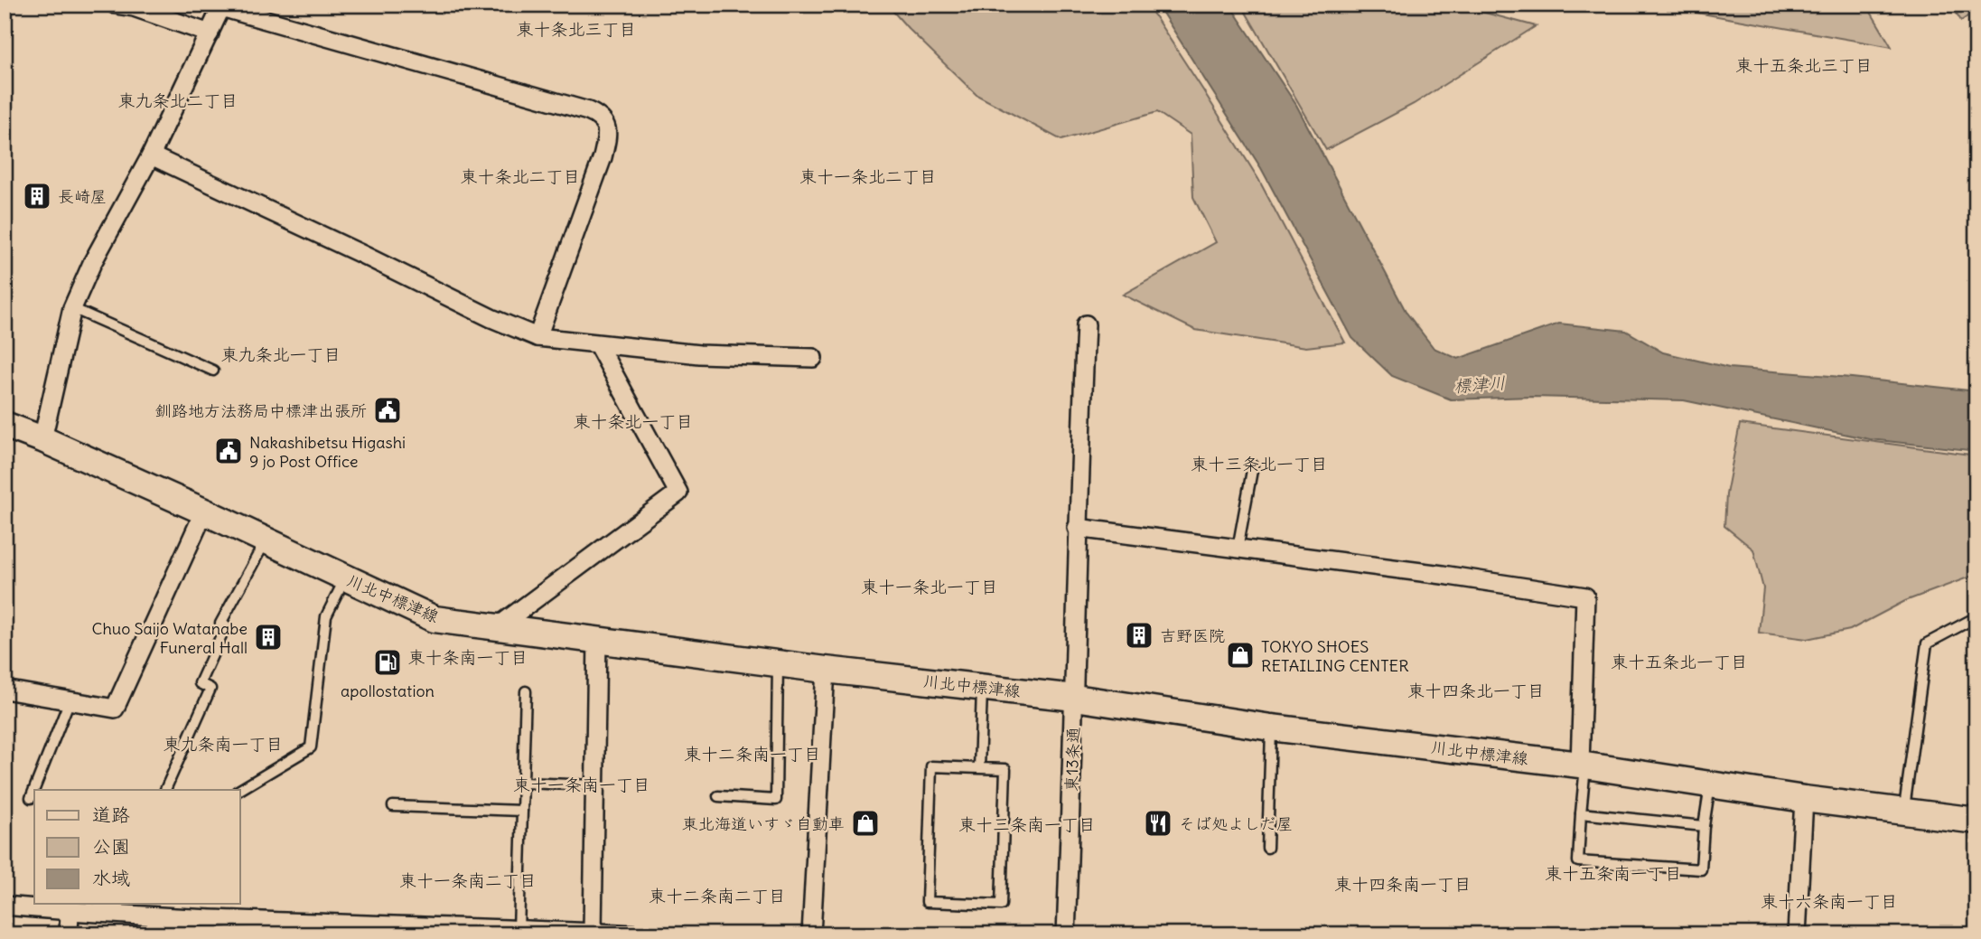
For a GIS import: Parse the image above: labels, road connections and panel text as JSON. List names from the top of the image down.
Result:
{
  "streets": {
    "main road": ["川北中標津線"],
    "street": ["東13条通"]
  },
  "crossings": [
    ["川北中標津線", "東13条通"]
  ],
  "districts": [
    "東十条北三丁目",
    "東十五条北三丁目",
    "東九条北二丁目",
    "東十条北二丁目",
    "東十一条北二丁目",
    "東九条北一丁目",
    "東十条北一丁目",
    "東十三条北一丁目",
    "東十一条北一丁目",
    "東十条南一丁目",
    "東十五条北一丁目",
    "東十四条北一丁目",
    "東九条南一丁目",
    "東十二条南一丁目",
    "東十一条南一丁目",
    "東十三条南一丁目",
    "東十五条南一丁目",
    "東十一条南二丁目",
    "東十四条南一丁目",
    "東十二条南二丁目",
    "東十六条南一丁目"
  ],
  "water": ["標津川"],
  "places": {
    "building": ["長崎屋", "吉野医院", "Chuo Saijo Watanabe Funeral Hall"],
    "public building": ["釧路地方法務局中標津出張所", "Nakashibetsu Higashi 9 jo Post Office"],
    "shop": ["TOKYO SHOES RETAILING CENTER", "東北海道いすゞ自動車"],
    "fuel station": ["apollostation"],
    "restaurant": ["そば処よしだ屋"]
  },
  "legend": ["道路", "公園", "水域"]
}
